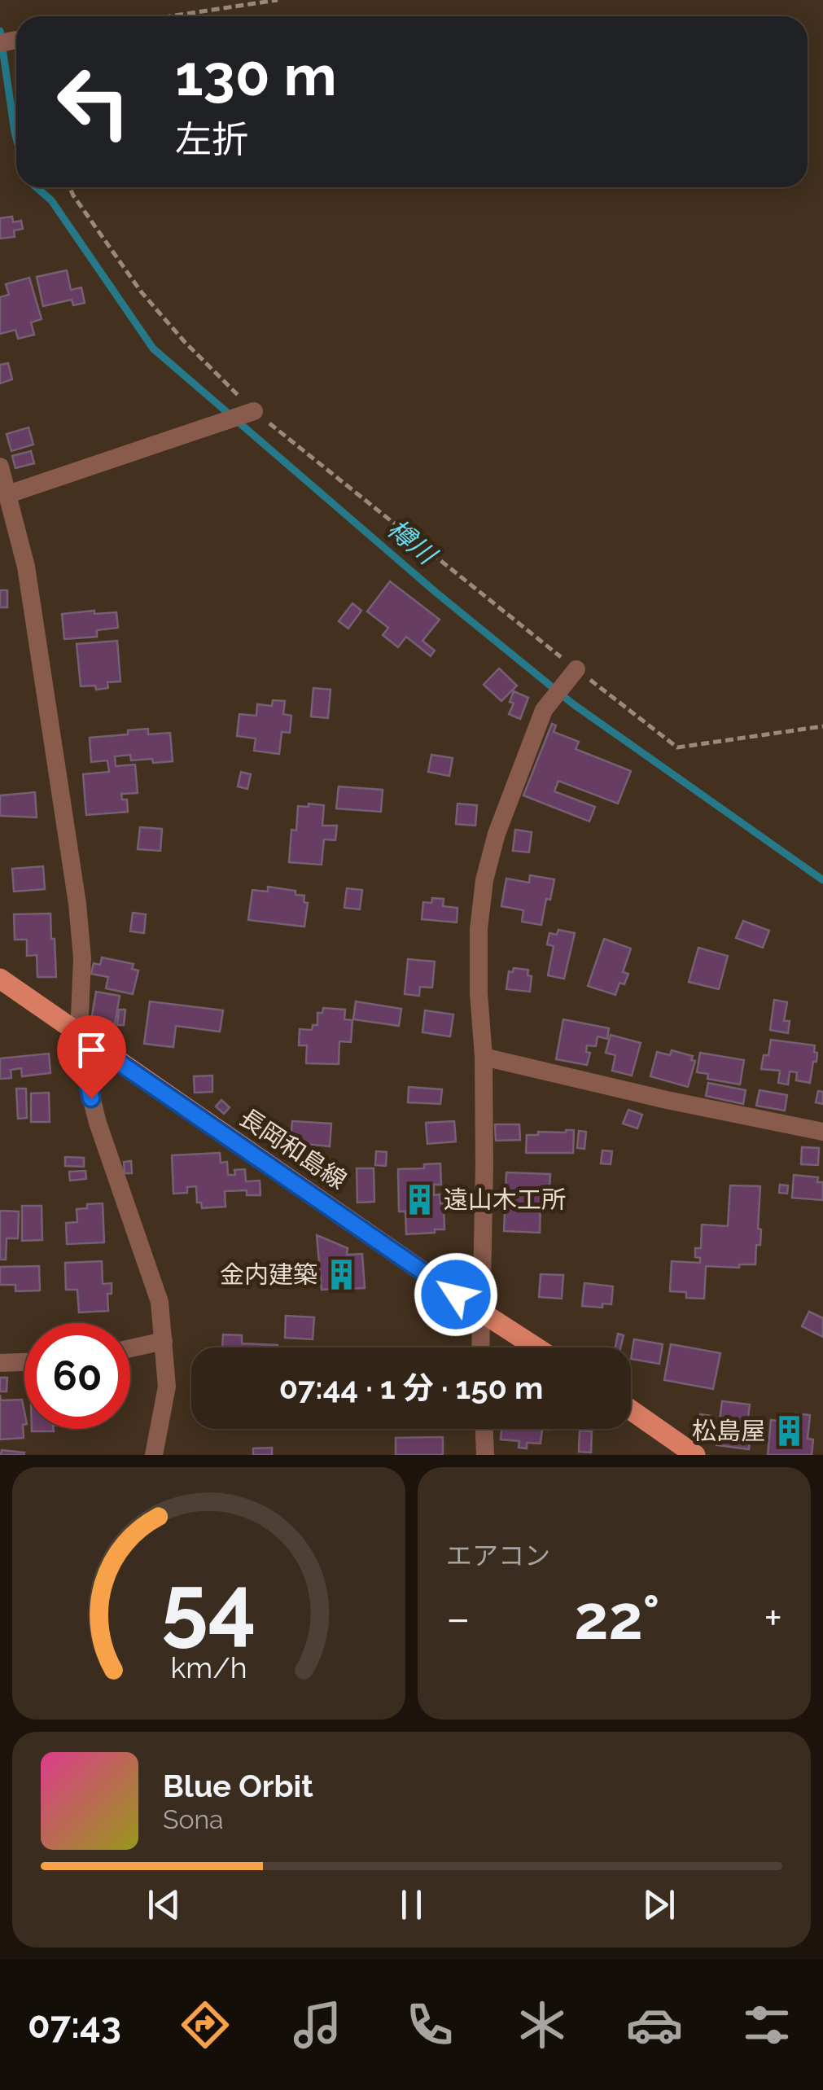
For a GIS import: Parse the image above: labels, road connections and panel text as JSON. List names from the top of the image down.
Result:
{
  "streets": {
    "main road": ["長岡和島線"]
  },
  "water": ["樽川"],
  "places": {
    "building": ["遠山木工所", "金内建築", "松島屋"]
  },
  "page": {
    "turn": ["130 m", "左折"],
    "limit": "60",
    "trip": "07:44 · 1 分 · 150 m",
    "tile": "エアコン",
    "heat": ["−", "22°", "+"],
    "song": ["Blue Orbit", "Sona"],
    "tabs": "07:43",
    "gauge": ["54", "km/h"]
  }
}
